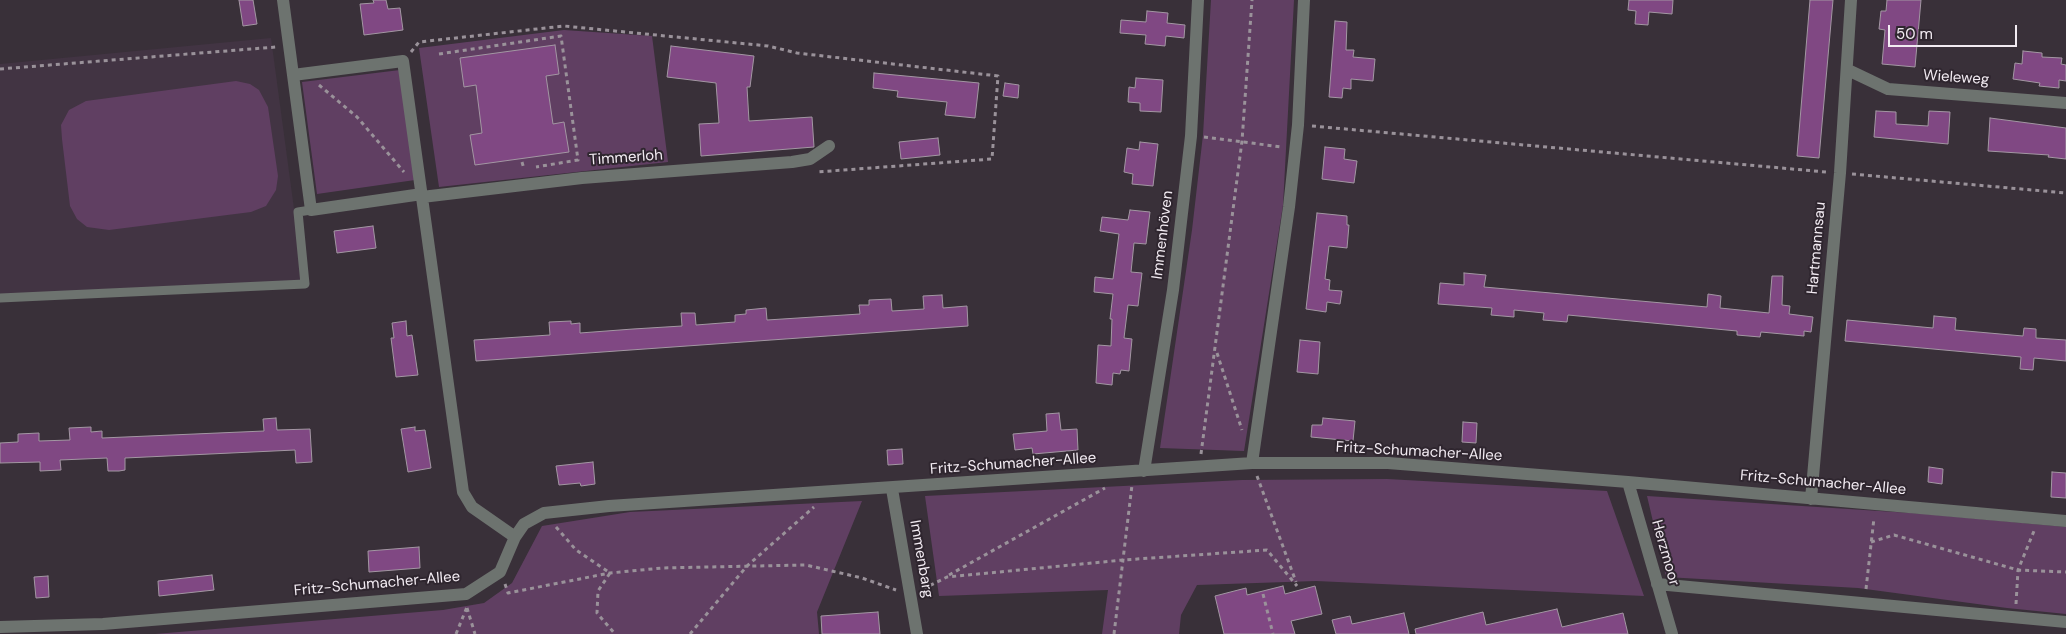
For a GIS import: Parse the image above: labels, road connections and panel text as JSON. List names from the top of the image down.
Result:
{
  "streets": {
    "street": [
      "Wieleweg",
      "Timmerloh",
      "Immenhöven",
      "Hartmannsau",
      "Fritz-Schumacher-Allee",
      "Herzmoor",
      "Immenbarg"
    ]
  },
  "crossings": [
    ["Wieleweg", "Hartmannsau"],
    ["Immenhöven", "Fritz-Schumacher-Allee"],
    ["Hartmannsau", "Fritz-Schumacher-Allee"],
    ["Fritz-Schumacher-Allee", "Herzmoor"],
    ["Fritz-Schumacher-Allee", "Immenbarg"]
  ],
  "scale_bar": "50 m"
}
